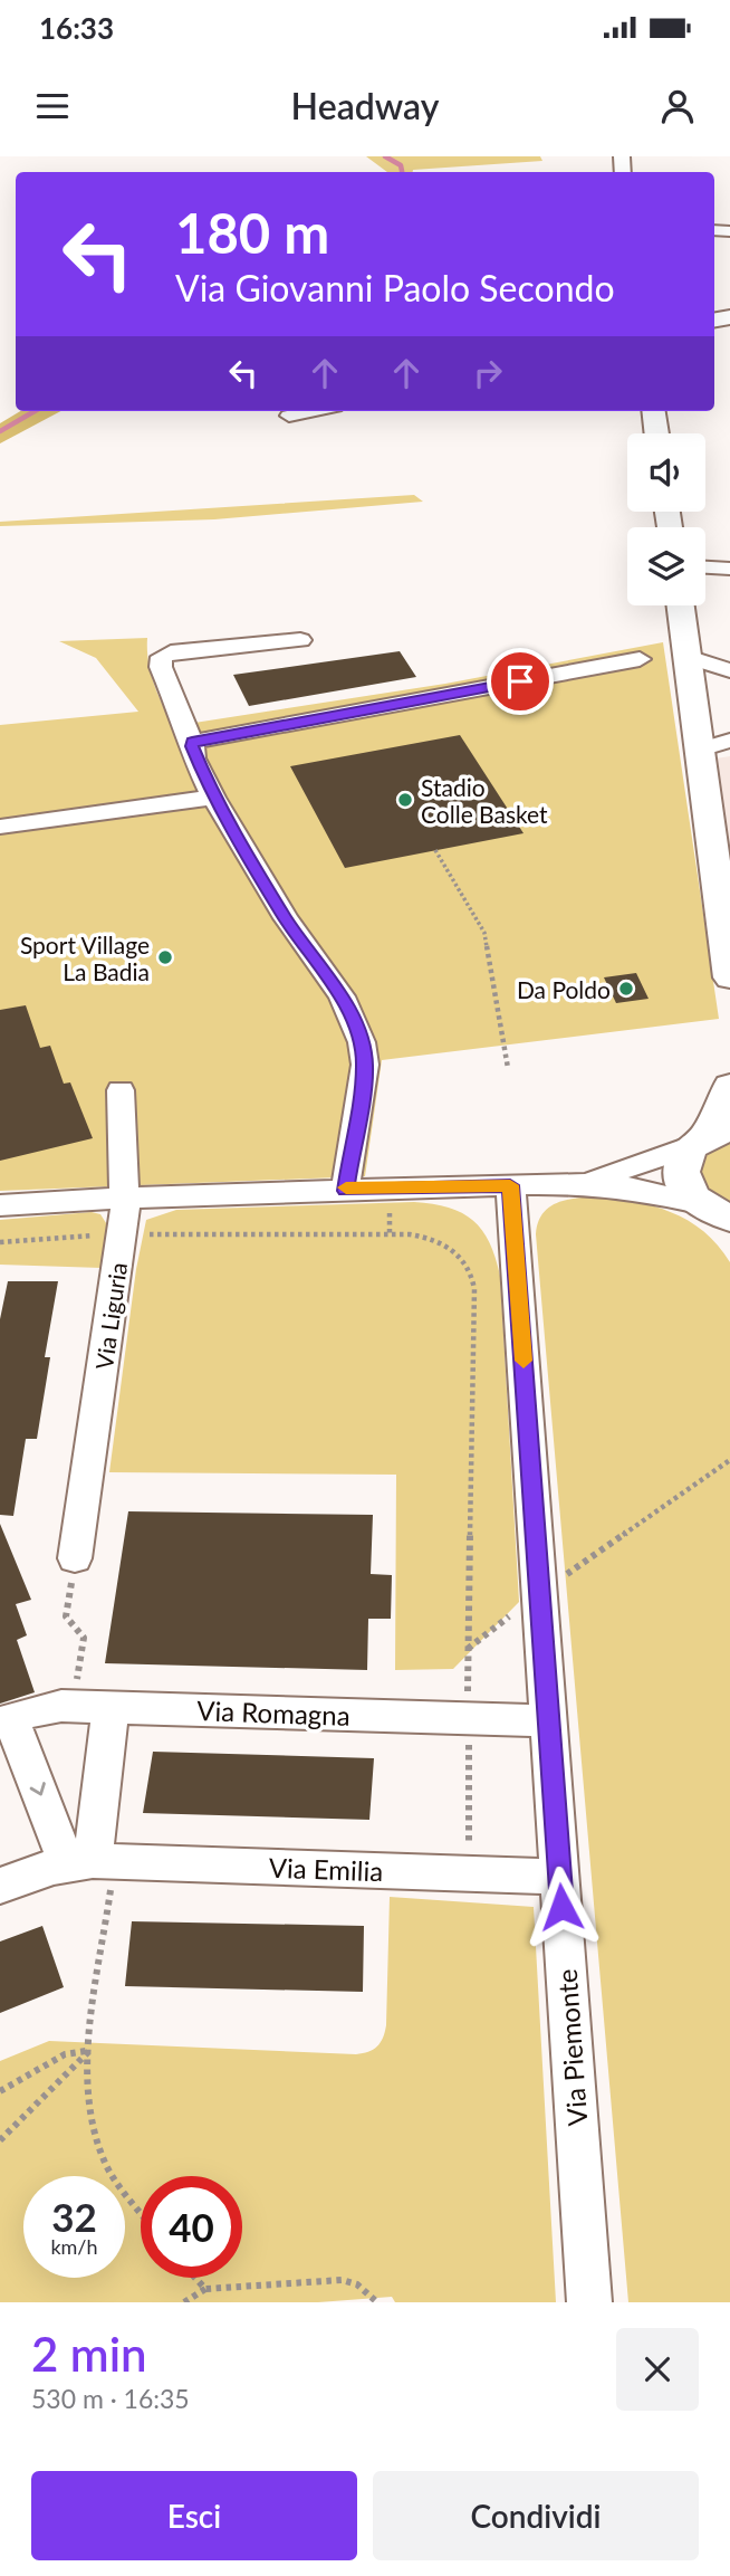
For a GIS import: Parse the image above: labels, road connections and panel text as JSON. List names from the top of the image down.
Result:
{
  "streets": {
    "street": [
      "Via Liguria",
      "Via Romagna",
      "Via Emilia",
      "Via Piemonte"
    ]
  },
  "crossings": [
    ["Via Romagna", "Via Piemonte"],
    ["Via Emilia", "Via Piemonte"]
  ],
  "places": ["Stadio Colle Basket", "Sport Village La Badia", "Da Poldo"],
  "page": {
    "status": "16:33",
    "header": "Headway",
    "turn": ["180 m", "Via Giovanni Paolo Secondo"],
    "speed": "32 km/h",
    "limit": "40",
    "heading": ["2 min", "530 m · 16:35"],
    "buttons": ["Esci", "Condividi"]
  }
}
